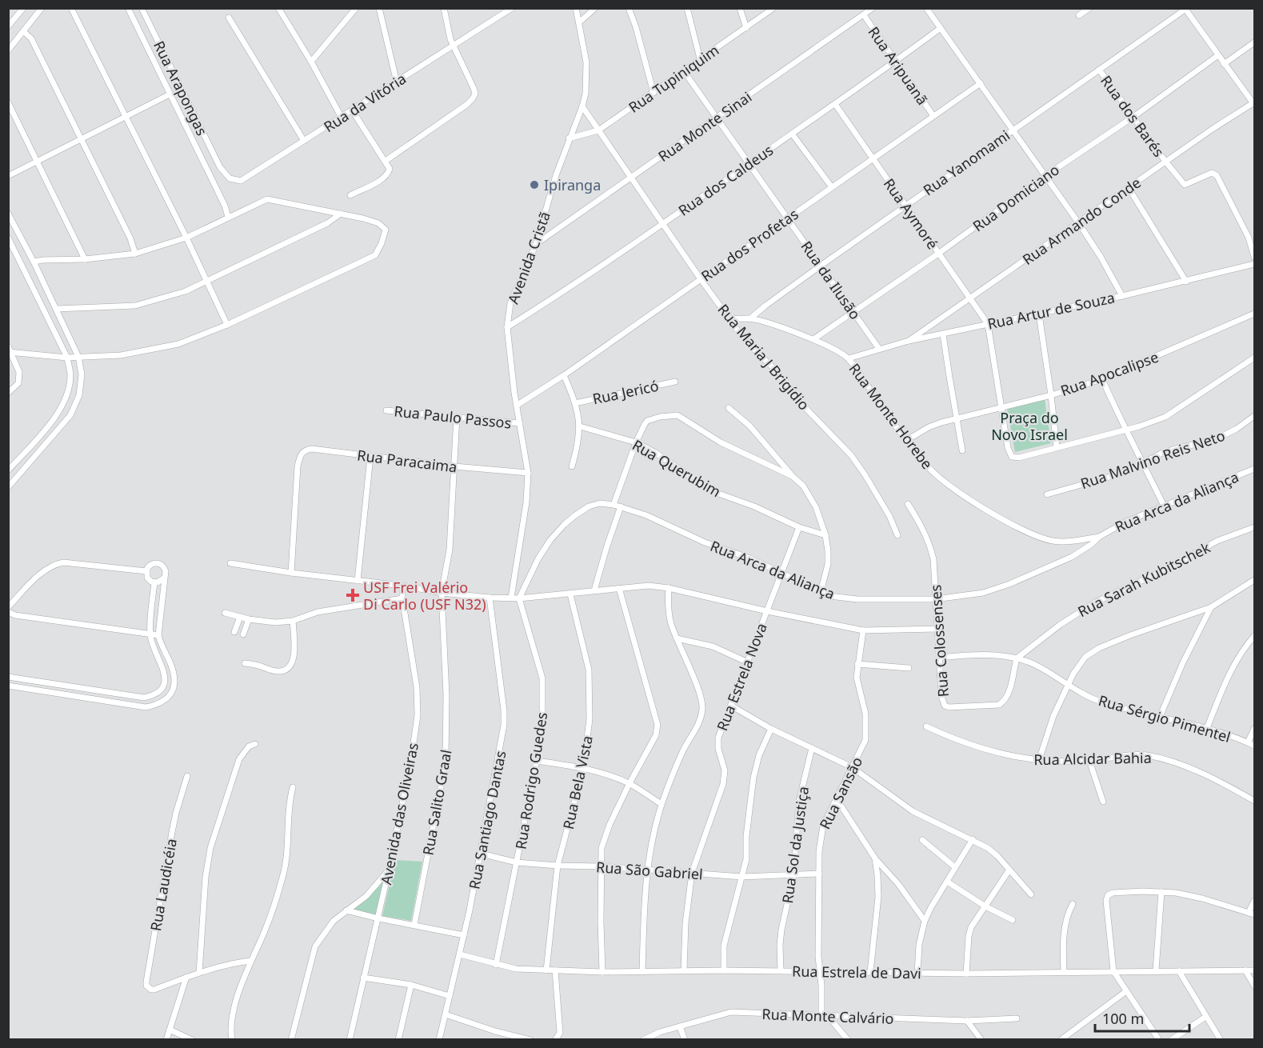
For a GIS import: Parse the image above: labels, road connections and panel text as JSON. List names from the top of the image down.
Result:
{
  "streets": {
    "street": [
      "Rua Aripuanã",
      "Rua Tupiniquim",
      "Rua Arapongas",
      "Rua da Vitória",
      "Rua dos Barés",
      "Rua Monte Sinai",
      "Rua Yanomami",
      "Rua dos Caldeus",
      "Rua Domiciano",
      "Rua Aymoré",
      "Rua Armando Conde",
      "Rua dos Profetas",
      "Avenida Cristã",
      "Rua da Ilusão",
      "Rua Artur de Souza",
      "Rua Maria J Brigídio",
      "Rua Apocalipse",
      "Rua Jericó",
      "Rua Monte Horebe",
      "Rua Paulo Passos",
      "Rua Malvino Reis Neto",
      "Rua Paracaima",
      "Rua Querubim",
      "Rua Arca da Aliança",
      "Rua Sarah Kubitschek",
      "Rua Colossenses",
      "Rua Estrela Nova",
      "Rua Sérgio Pimentel",
      "Rua Alcidar Bahia",
      "Rua Rodrigo Guedes",
      "Rua Bela Vista",
      "Rua Sansão",
      "Rua Salito Graal",
      "Avenida das Oliveiras",
      "Rua Santiago Dantas",
      "Rua Sol da Justiça",
      "Rua São Gabriel",
      "Rua Laudicéia",
      "Rua Estrela de Davi",
      "Rua Monte Calvário"
    ]
  },
  "crossings": [
    ["Rua Aripuanã", "Rua Monte Sinai"],
    ["Rua Aripuanã", "Rua dos Caldeus"],
    ["Rua Aripuanã", "Rua dos Profetas"],
    ["Rua Tupiniquim", "Avenida Cristã"],
    ["Rua Tupiniquim", "Rua da Ilusão"],
    ["Rua Tupiniquim", "Rua Maria J Brigídio"],
    ["Rua Arapongas", "Rua da Vitória"],
    ["Rua dos Barés", "Rua Yanomami"],
    ["Rua dos Barés", "Rua Domiciano"],
    ["Rua dos Barés", "Rua Armando Conde"],
    ["Rua Monte Sinai", "Avenida Cristã"],
    ["Rua Monte Sinai", "Rua da Ilusão"],
    ["Rua Monte Sinai", "Rua Maria J Brigídio"],
    ["Rua Yanomami", "Rua Aymoré"],
    ["Rua Yanomami", "Rua da Ilusão"],
    ["Rua Yanomami", "Rua Monte Horebe"],
    ["Rua dos Caldeus", "Rua Aymoré"],
    ["Rua dos Caldeus", "Avenida Cristã"],
    ["Rua dos Caldeus", "Rua da Ilusão"],
    ["Rua dos Caldeus", "Rua Maria J Brigídio"],
    ["Rua Domiciano", "Rua Aymoré"],
    ["Rua Domiciano", "Rua da Ilusão"],
    ["Rua Domiciano", "Rua Monte Horebe"],
    ["Rua Aymoré", "Rua Armando Conde"],
    ["Rua Aymoré", "Rua dos Profetas"],
    ["Rua Aymoré", "Rua Artur de Souza"],
    ["Rua Armando Conde", "Rua Artur de Souza"],
    ["Rua dos Profetas", "Avenida Cristã"],
    ["Rua dos Profetas", "Rua da Ilusão"],
    ["Rua dos Profetas", "Rua Maria J Brigídio"],
    ["Avenida Cristã", "Rua Maria J Brigídio"],
    ["Avenida Cristã", "Rua Paulo Passos"],
    ["Avenida Cristã", "Rua Paracaima"],
    ["Rua da Ilusão", "Rua Artur de Souza"],
    ["Rua Artur de Souza", "Rua Monte Horebe"],
    ["Rua Maria J Brigídio", "Rua Monte Horebe"],
    ["Rua Apocalipse", "Rua Monte Horebe"],
    ["Rua Monte Horebe", "Rua Arca da Aliança"],
    ["Rua Paulo Passos", "Rua Salito Graal"],
    ["Rua Paracaima", "Rua Salito Graal"],
    ["Rua Querubim", "Rua Estrela Nova"],
    ["Rua Arca da Aliança", "Rua Colossenses"],
    ["Rua Arca da Aliança", "Rua Estrela Nova"],
    ["Rua Arca da Aliança", "Rua Rodrigo Guedes"],
    ["Rua Sarah Kubitschek", "Rua Colossenses"],
    ["Rua Sarah Kubitschek", "Rua Sérgio Pimentel"],
    ["Rua Colossenses", "Rua Sérgio Pimentel"],
    ["Rua Estrela Nova", "Rua São Gabriel"],
    ["Rua Estrela Nova", "Rua Estrela de Davi"],
    ["Rua Rodrigo Guedes", "Rua São Gabriel"],
    ["Rua Rodrigo Guedes", "Rua Estrela de Davi"],
    ["Rua Bela Vista", "Rua São Gabriel"],
    ["Rua Bela Vista", "Rua Estrela de Davi"],
    ["Rua Sansão", "Rua São Gabriel"],
    ["Rua Sansão", "Rua Estrela de Davi"],
    ["Rua Sansão", "Rua Monte Calvário"],
    ["Rua Santiago Dantas", "Rua São Gabriel"],
    ["Rua Santiago Dantas", "Rua Estrela de Davi"],
    ["Rua Sol da Justiça", "Rua São Gabriel"],
    ["Rua Sol da Justiça", "Rua Estrela de Davi"]
  ],
  "parks": ["Praça do Novo Israel"],
  "places": {
    "other": ["Ipiranga"],
    "health": ["USF Frei Valério Di Carlo (USF N32)"]
  },
  "scale_bar": "100 m"
}
